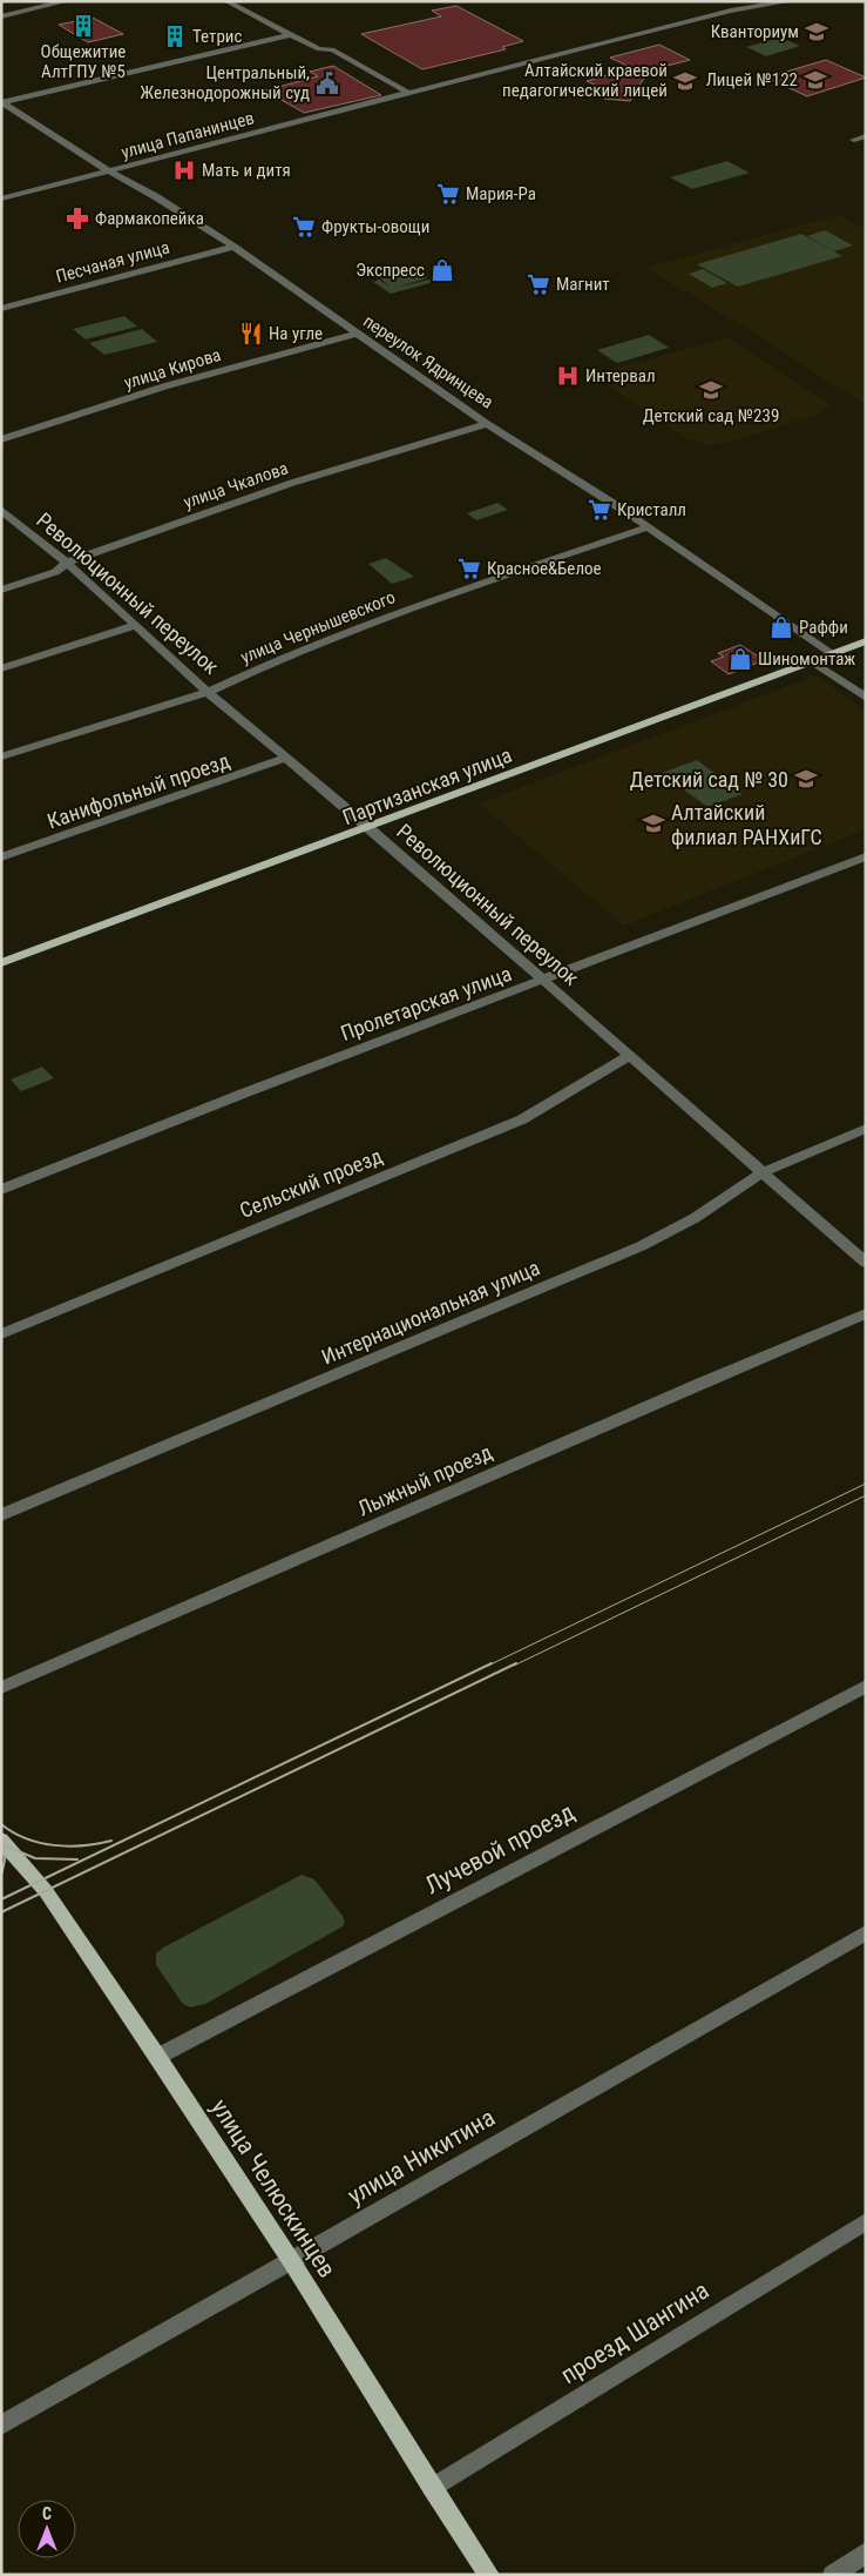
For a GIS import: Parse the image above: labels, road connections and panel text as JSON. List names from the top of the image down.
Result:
{
  "streets": {
    "main road": ["Партизанская улица", "улица Челюскинцев"],
    "street": [
      "улица Папанинцев",
      "Песчаная улица",
      "переулок Ядринцева",
      "улица Кирова",
      "улица Чкалова",
      "Революционный переулок",
      "улица Чернышевского",
      "Канифольный проезд",
      "Пролетарская улица",
      "Сельский проезд",
      "Интернациональная улица",
      "Лыжный проезд",
      "Лучевой проезд",
      "улица Никитина",
      "проезд Шангина"
    ]
  },
  "crossings": [
    ["улица Папанинцев", "переулок Ядринцева"],
    ["Песчаная улица", "переулок Ядринцева"],
    ["переулок Ядринцева", "улица Кирова"],
    ["переулок Ядринцева", "улица Чкалова"],
    ["переулок Ядринцева", "улица Чернышевского"],
    ["переулок Ядринцева", "Партизанская улица"],
    ["улица Чкалова", "Революционный переулок"],
    ["Революционный переулок", "улица Чернышевского"],
    ["Революционный переулок", "Партизанская улица"],
    ["Революционный переулок", "Канифольный проезд"],
    ["Революционный переулок", "Пролетарская улица"],
    ["Революционный переулок", "Сельский проезд"],
    ["Революционный переулок", "Интернациональная улица"],
    ["Лучевой проезд", "улица Челюскинцев"],
    ["улица Никитина", "улица Челюскинцев"],
    ["улица Челюскинцев", "проезд Шангина"]
  ],
  "places": {
    "building": ["Общежитие АлтГПУ №5", "Тетрис"],
    "school or university": [
      "Кванториум",
      "Лицей №122",
      "Алтайский краевой педагогический лицей",
      "Детский сад №239",
      "Детский сад № 30",
      "Алтайский филиал РАНХиГС"
    ],
    "public building": ["Центральный, Железнодорожный суд"],
    "hospital": ["Мать и дитя", "Интервал"],
    "supermarket": [
      "Мария-Ра",
      "Фрукты-овощи",
      "Магнит",
      "Кристалл",
      "Красное&Белое"
    ],
    "pharmacy": ["Фармакопейка"],
    "shop": ["Экспресс", "Раффи", "Шиномонтаж"],
    "restaurant": ["На угле"]
  },
  "north": "top"
}
